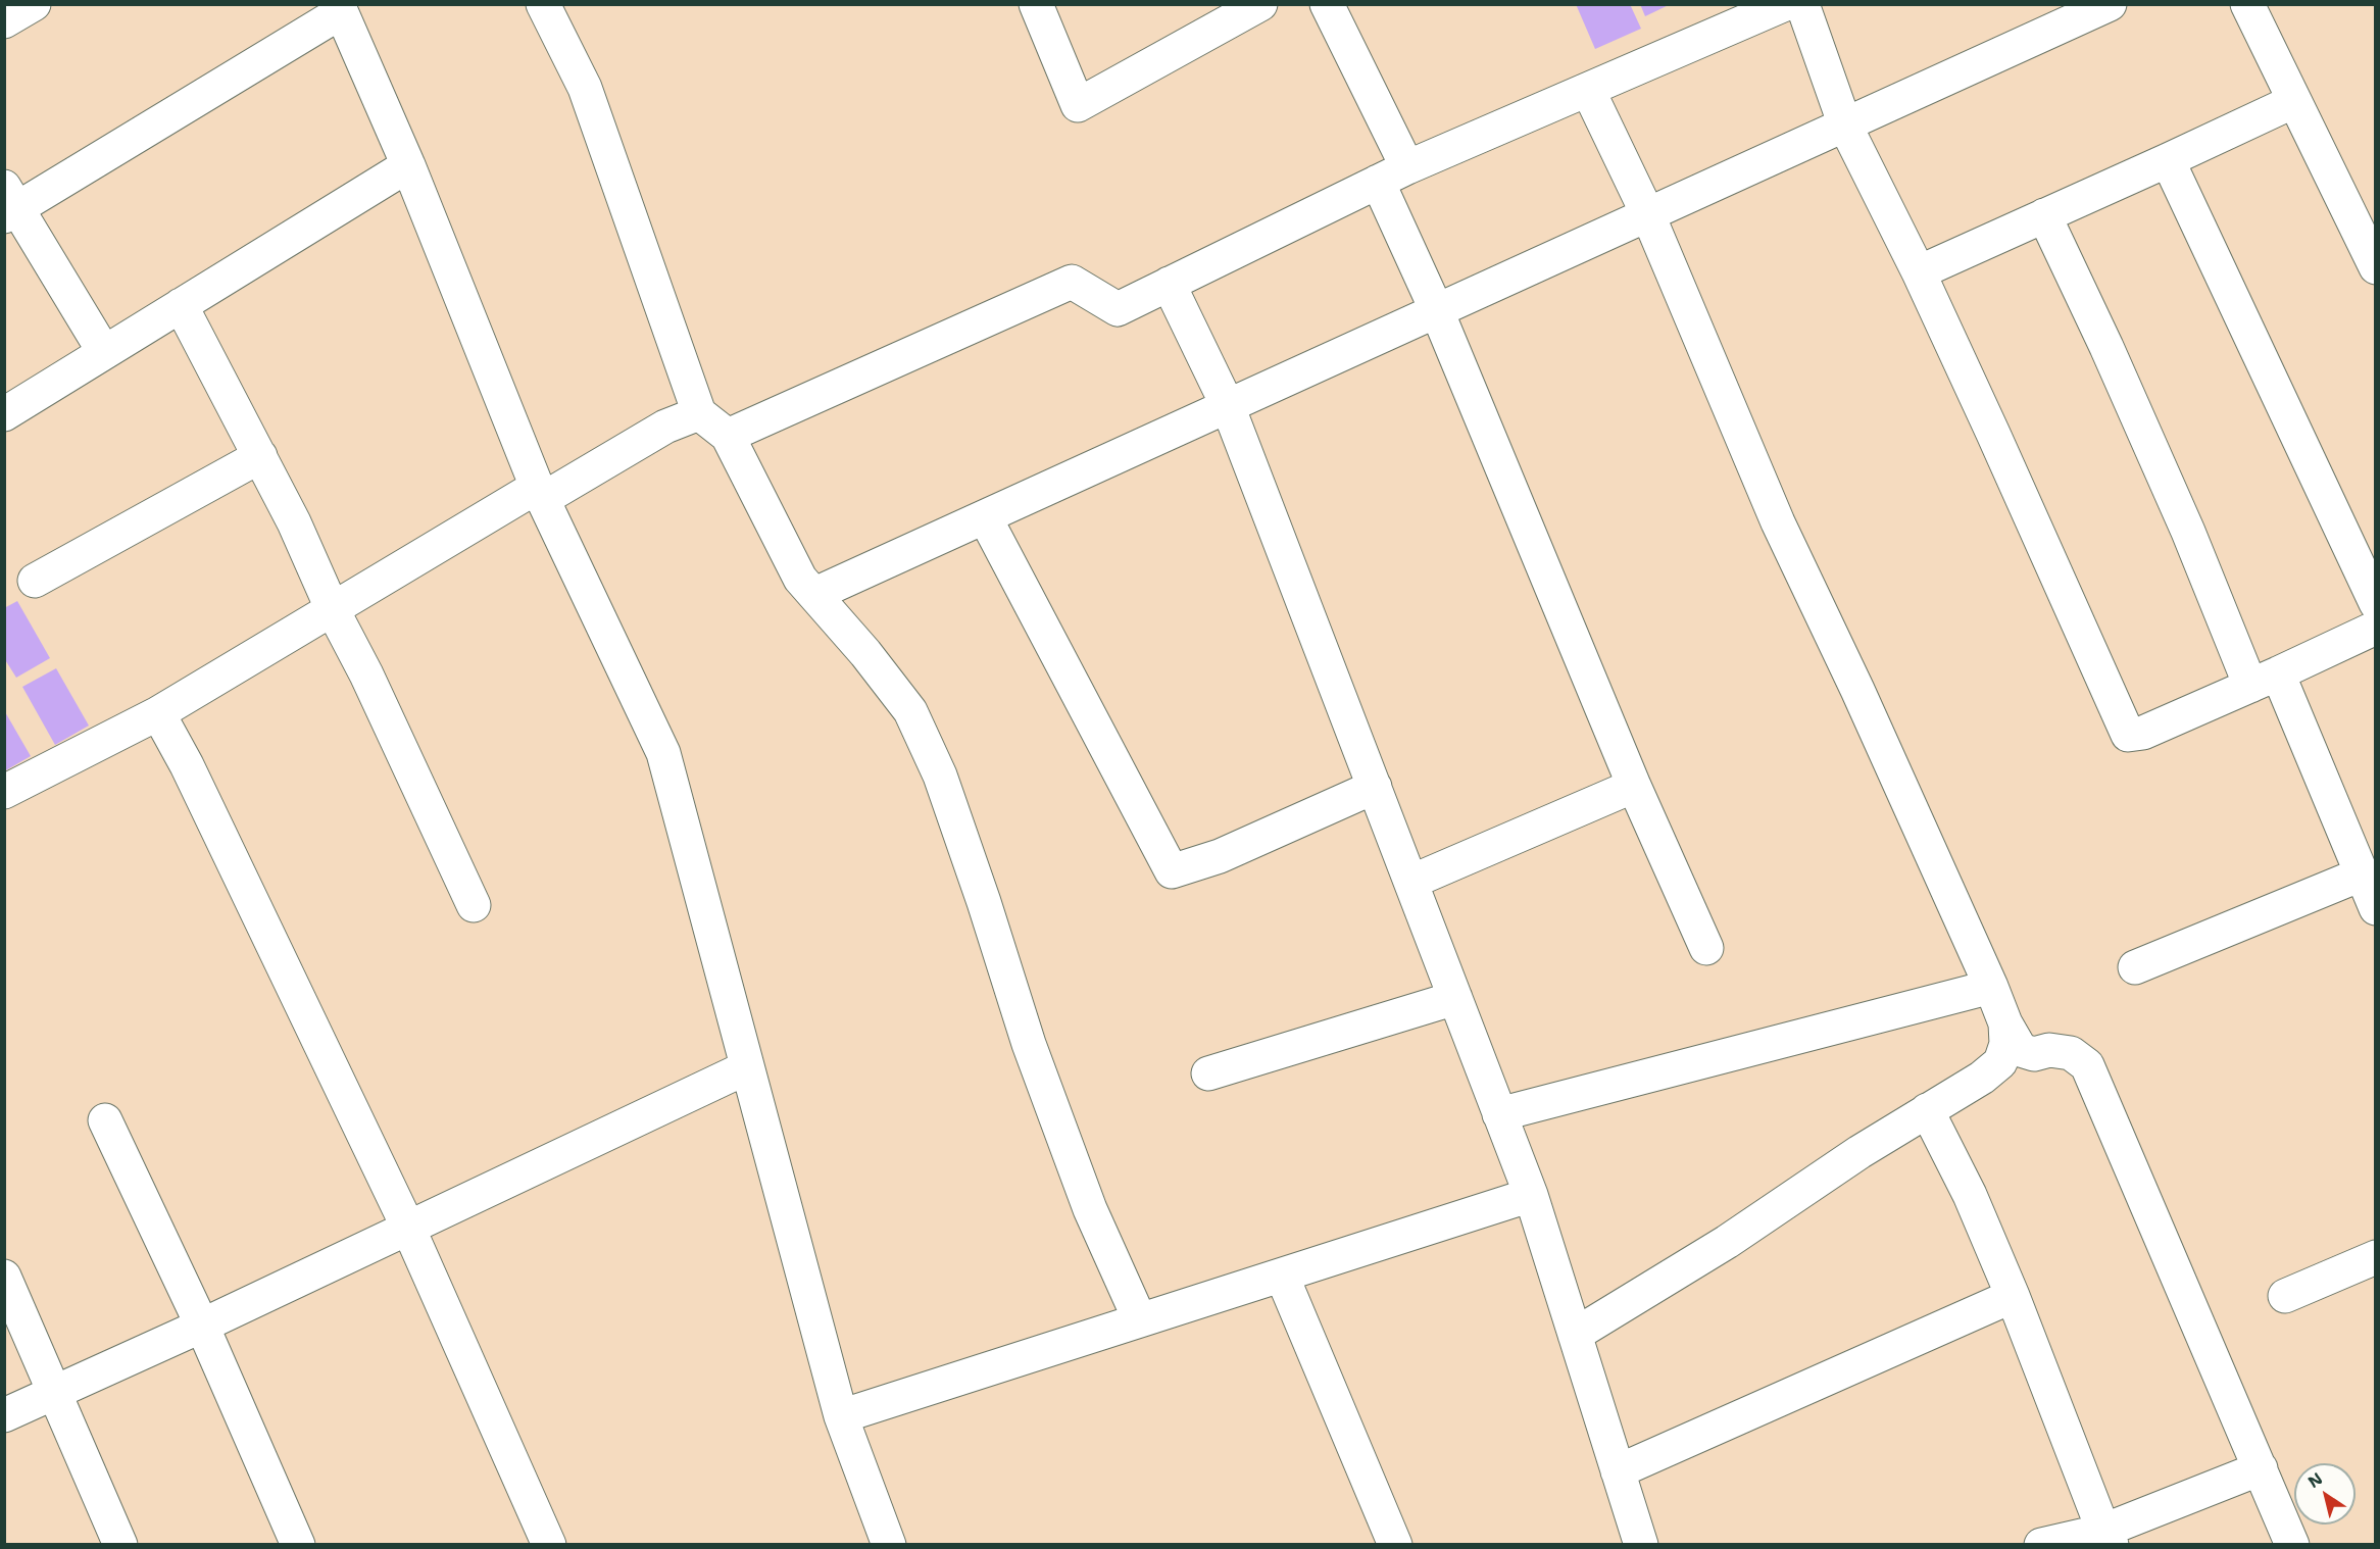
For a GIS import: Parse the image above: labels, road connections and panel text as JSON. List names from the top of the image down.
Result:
{
  "north": "top left"
}
